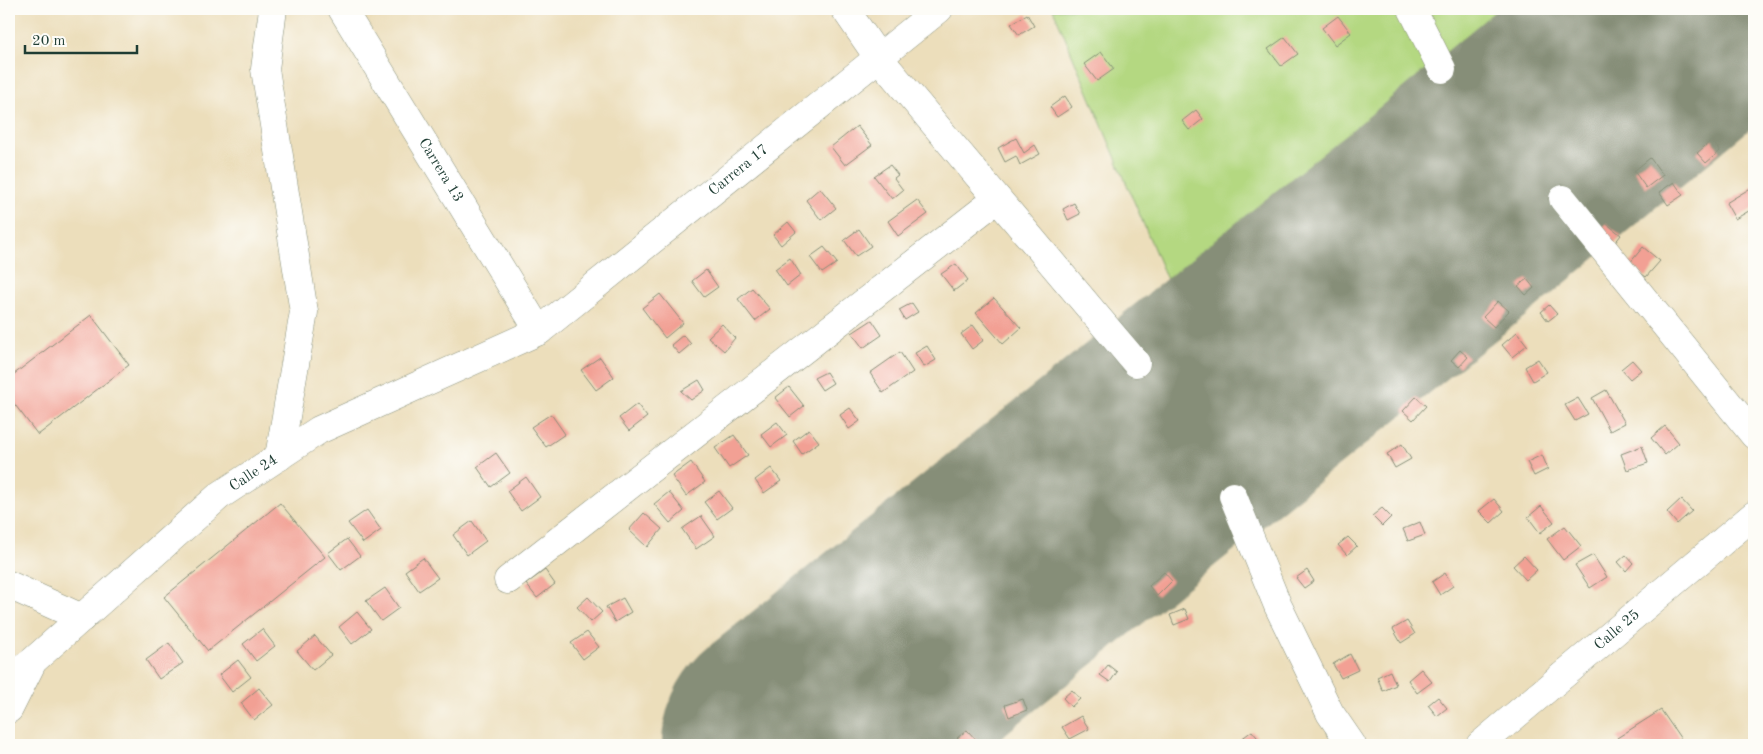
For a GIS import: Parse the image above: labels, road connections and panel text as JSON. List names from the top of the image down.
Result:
{
  "streets": {
    "street": [
      "Carrera 17",
      "Carrera 13",
      "Calle 24",
      "Calle 25"
    ]
  },
  "crossings": [
    ["Carrera 17", "Carrera 13"],
    ["Carrera 17", "Calle 24"],
    ["Carrera 13", "Calle 24"]
  ],
  "scale_bar": "20 m"
}
